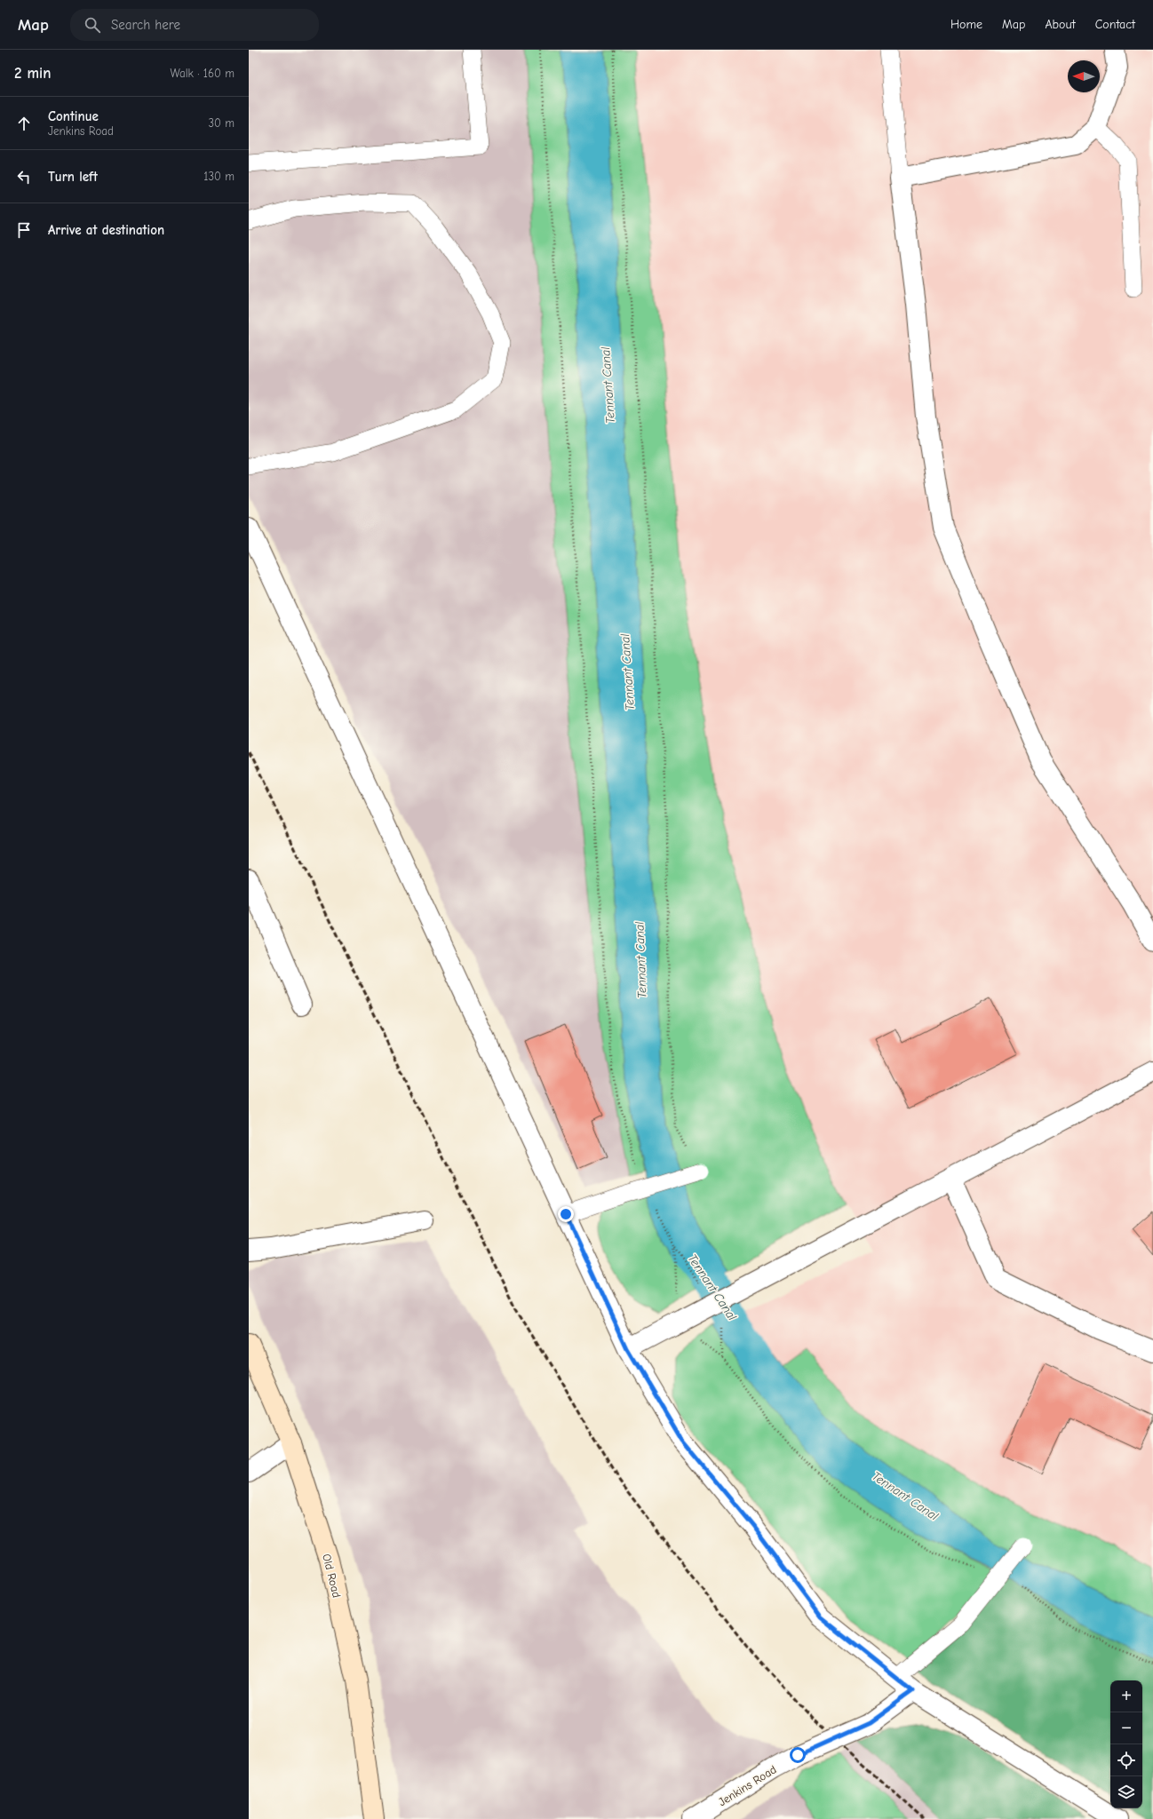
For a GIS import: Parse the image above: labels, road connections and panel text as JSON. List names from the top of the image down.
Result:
{
  "streets": {
    "main road": ["Old Road"],
    "street": ["Jenkins Road"]
  },
  "water": ["Tennant Canal"],
  "north": "left",
  "page": {
    "header": "Map",
    "search": "Search here",
    "nav": [
      "Home",
      "Map",
      "About",
      "Contact"
    ],
    "heading": ["2 min", "Walk · 160 m"],
    "list": [
      ["Continue", "Jenkins Road", "30 m"],
      ["Turn left", "130 m"],
      "Arrive at destination"
    ],
    "map_buttons": ["+", "−"]
  }
}
